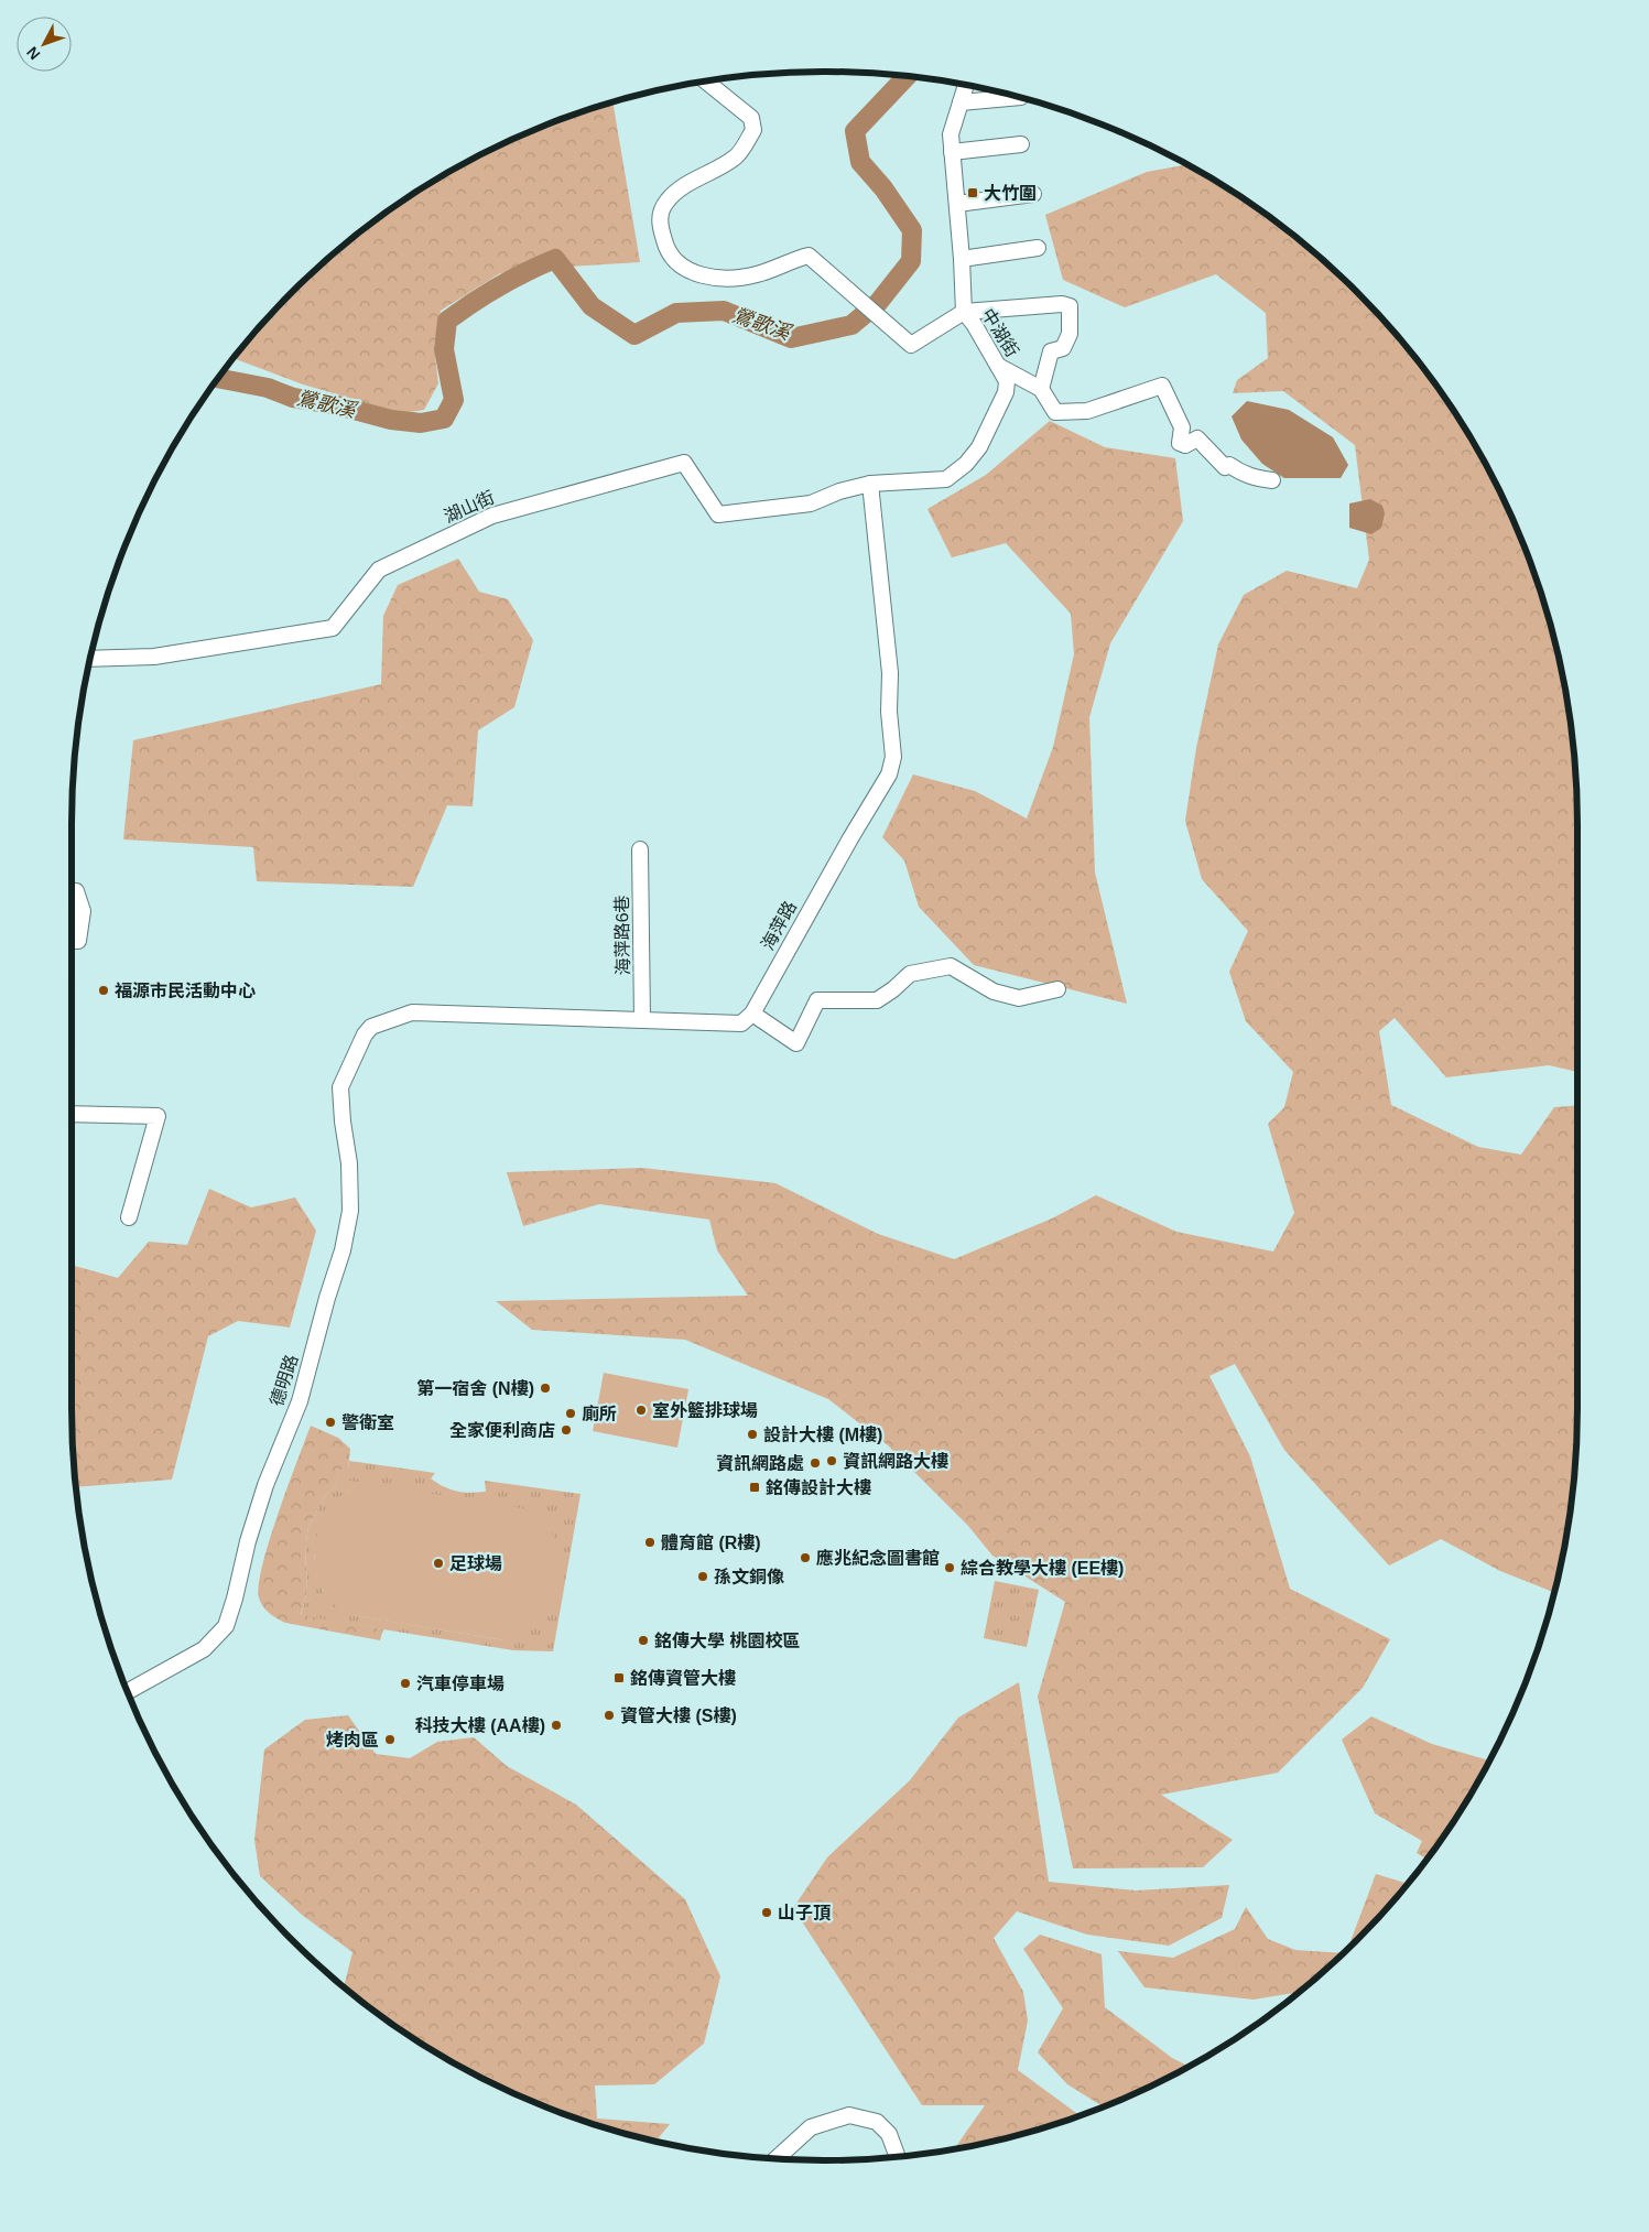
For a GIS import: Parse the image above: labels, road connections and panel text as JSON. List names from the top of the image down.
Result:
{
  "streets": {
    "street": [
      "中湖街",
      "湖山街",
      "海萍路",
      "海萍路6巷",
      "德明路"
    ]
  },
  "crossings": [
    ["中湖街", "湖山街"],
    ["中湖街", "海萍路"],
    ["湖山街", "海萍路"],
    ["海萍路6巷", "德明路"]
  ],
  "water": ["鶯歌溪"],
  "places": {
    "transit": ["大竹圍", "銘傳設計大樓", "銘傳資管大樓"],
    "other": [
      "福源市民活動中心",
      "第一宿舍 (N樓)",
      "室外籃排球場",
      "廁所",
      "警衛室",
      "全家便利商店",
      "設計大樓 (M樓)",
      "資訊網路大樓",
      "資訊網路處",
      "體育館 (R樓)",
      "應兆紀念圖書館",
      "足球場",
      "綜合教學大樓 (EE樓)",
      "孫文銅像",
      "銘傳大學 桃園校區",
      "汽車停車場",
      "資管大樓 (S樓)",
      "科技大樓 (AA樓)",
      "烤肉區",
      "山子頂"
    ]
  },
  "north": "bottom left"
}
